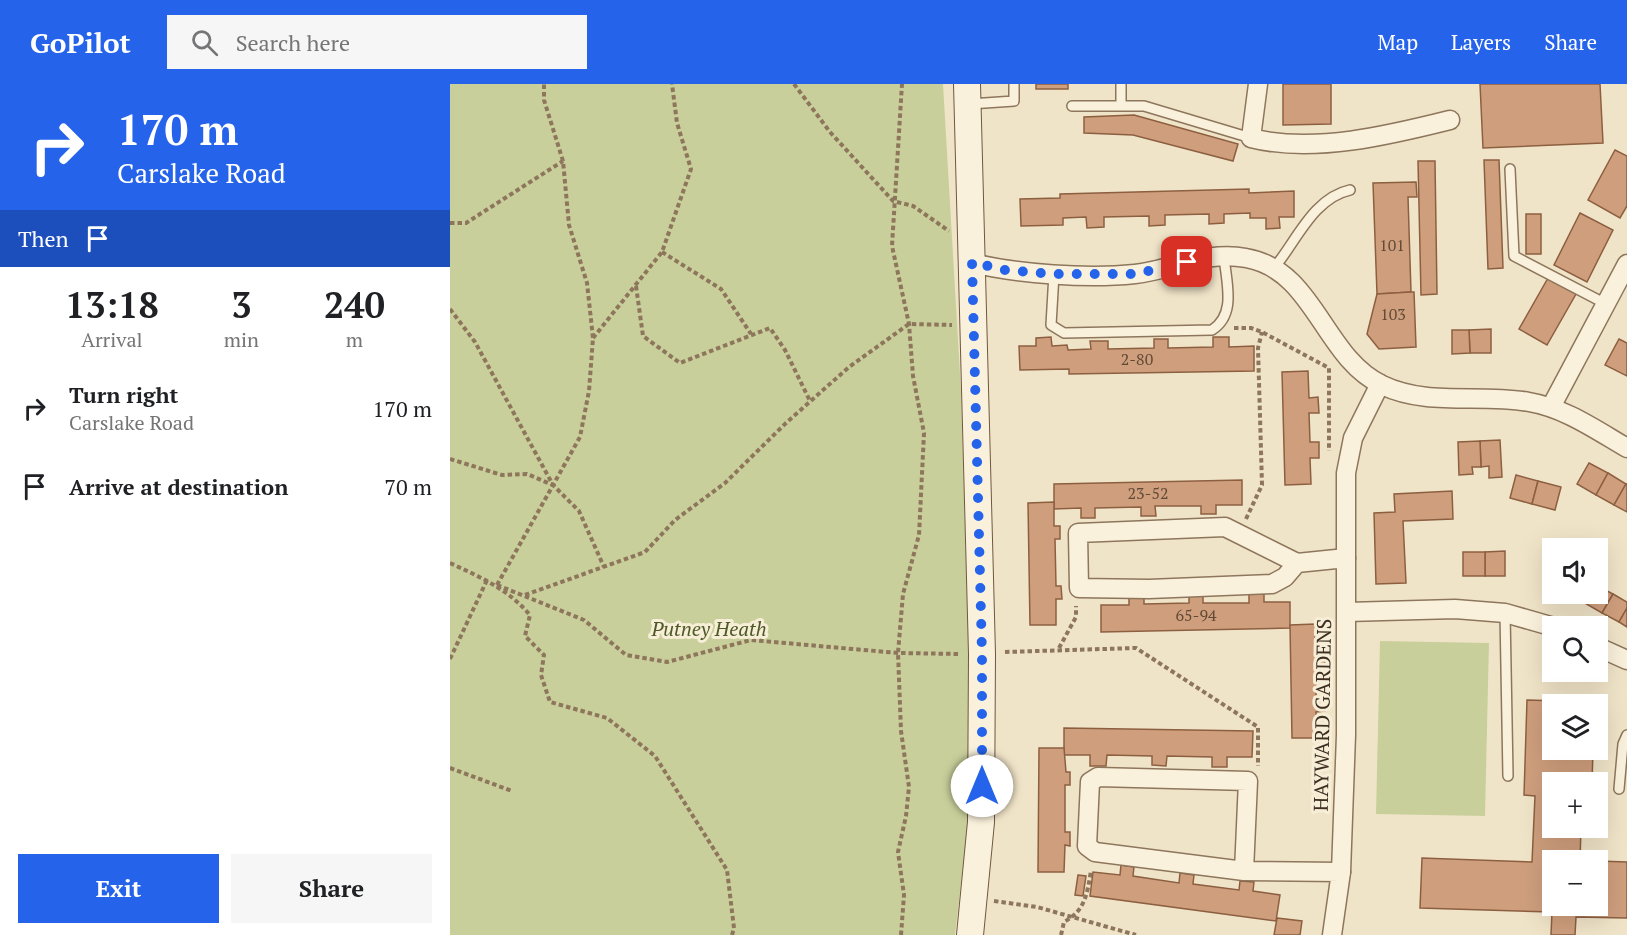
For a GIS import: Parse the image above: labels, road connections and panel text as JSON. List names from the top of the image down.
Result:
{
  "streets": {
    "street": ["HAYWARD GARDENS"]
  },
  "parks": ["Putney Heath"],
  "house_numbers": [
    "101",
    "103",
    "2-80",
    "23-52",
    "65-94"
  ],
  "page": {
    "header": "GoPilot",
    "search": "Search here",
    "nav": ["Map", "Layers", "Share"],
    "turn": ["170 m", "Carslake Road"],
    "then": "Then",
    "eta": [
      "13:18",
      "Arrival",
      "3",
      "min",
      "240",
      "m"
    ],
    "list": [
      {
        "name": "Turn right",
        "note": "Carslake Road",
        "value": "170 m"
      },
      {
        "name": "Arrive at destination",
        "value": "70 m"
      }
    ],
    "map_buttons": ["+", "−"],
    "buttons": ["Exit", "Share"]
  }
}
